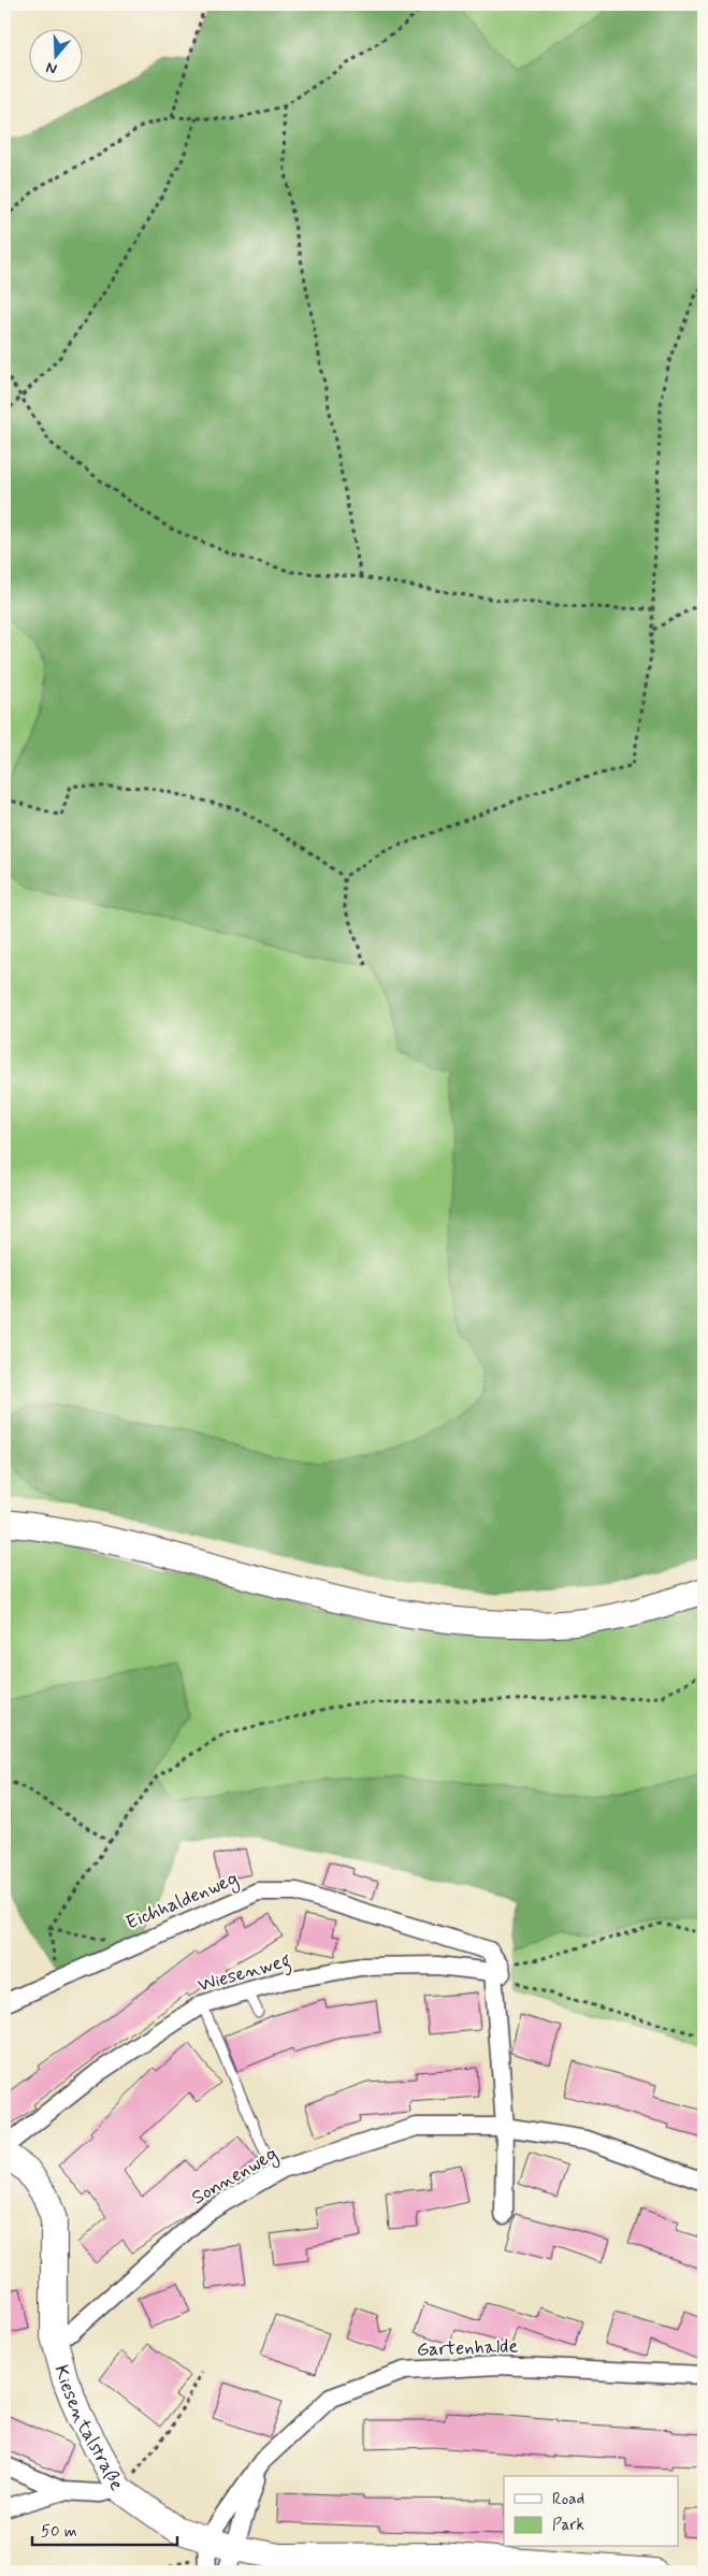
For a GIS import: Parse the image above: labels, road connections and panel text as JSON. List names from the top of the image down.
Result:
{
  "streets": {
    "street": [
      "Eichhaldenweg",
      "Wiesenweg",
      "Sonnenweg",
      "Gartenhalde",
      "Kiesentalstraße"
    ]
  },
  "crossings": [
    ["Eichhaldenweg", "Wiesenweg"],
    ["Wiesenweg", "Kiesentalstraße"],
    ["Sonnenweg", "Kiesentalstraße"],
    ["Gartenhalde", "Kiesentalstraße"]
  ],
  "legend": ["Road", "Park"],
  "scale_bar": "50 m",
  "north": "bottom"
}
